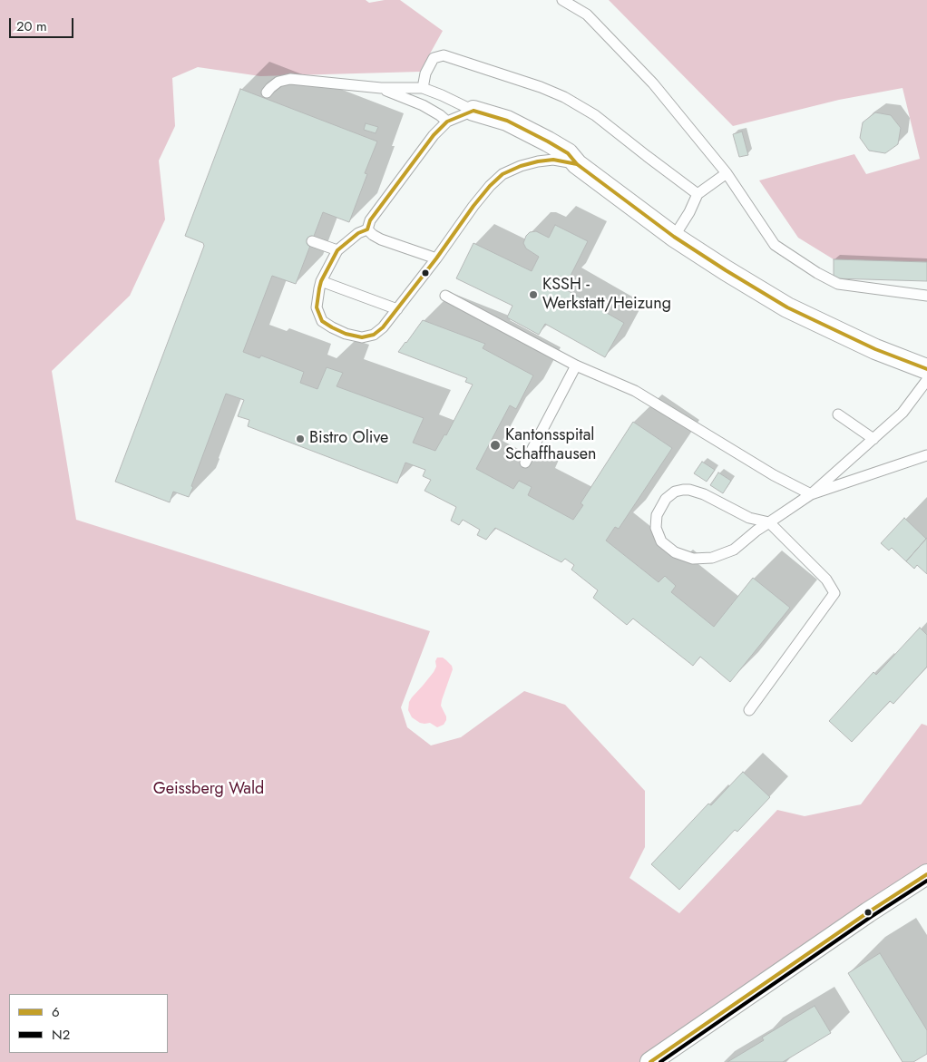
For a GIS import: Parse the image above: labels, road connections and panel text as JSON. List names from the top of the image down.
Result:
{
  "parks": ["Geissberg Wald"],
  "places": ["KSSH - Werkstatt/Heizung", "Bistro Olive", "Kantonsspital Schaffhausen"],
  "lines": ["transit line 6", "transit line N2"],
  "legend": ["6", "N2"],
  "scale_bar": "20 m"
}
